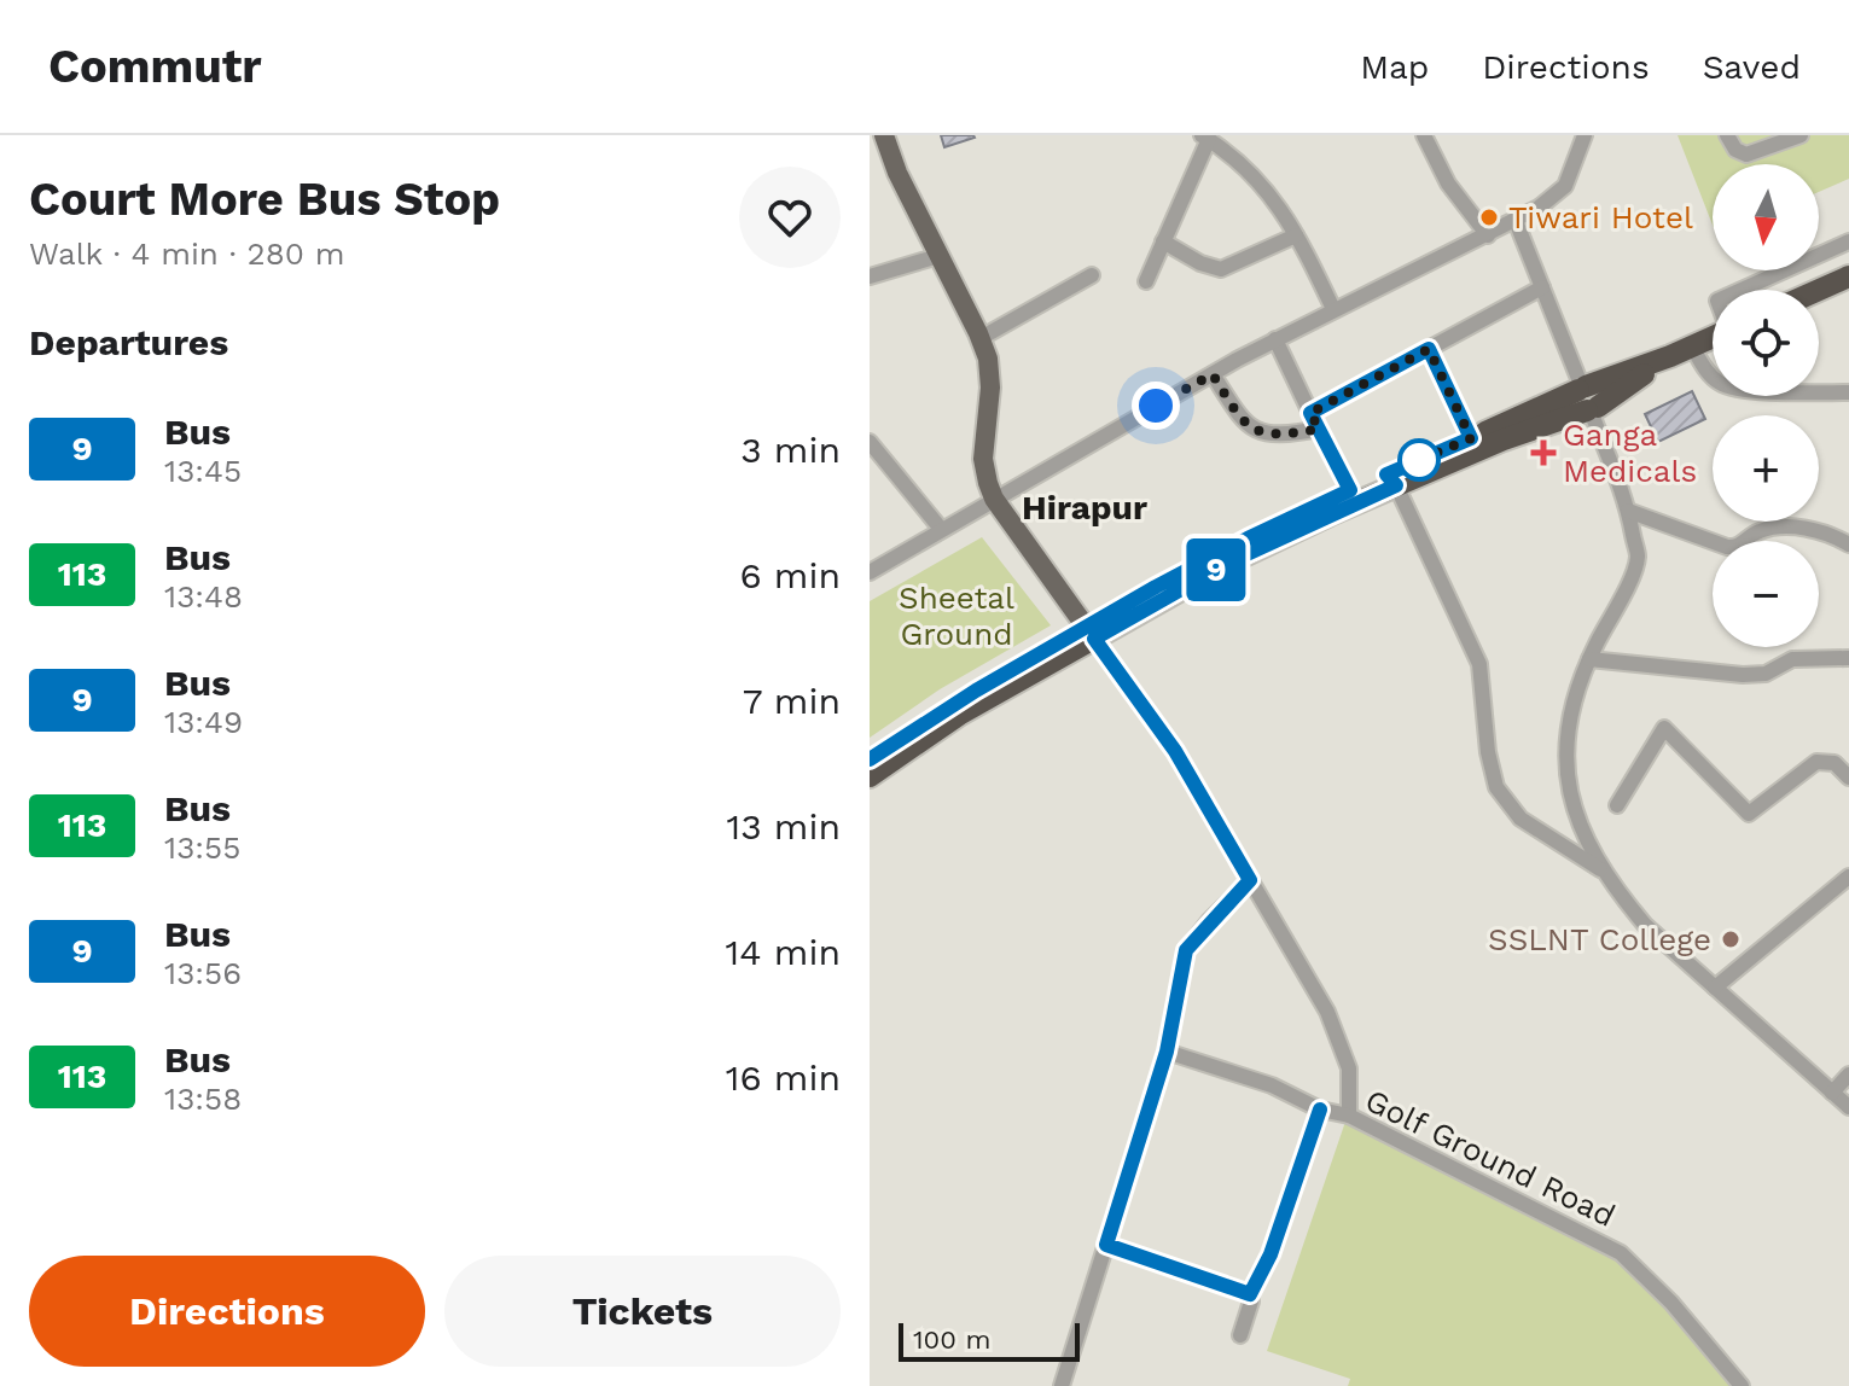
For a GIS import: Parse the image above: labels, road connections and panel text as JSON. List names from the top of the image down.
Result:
{
  "streets": {
    "street": ["Golf Ground Road"]
  },
  "districts": ["Hirapur"],
  "parks": ["Sheetal Ground"],
  "places": {
    "other": ["Tiwari Hotel", "SSLNT College"],
    "health": ["Ganga Medicals"]
  },
  "lines": ["bus line 9"],
  "scale_bar": "100 m",
  "north": "bottom",
  "page": {
    "header": "Commutr",
    "nav": ["Map", "Directions", "Saved"],
    "heading": [
      ["Court More Bus Stop", "Walk · 4 min · 280 m"],
      "Departures"
    ],
    "on_map": "9",
    "map_buttons": ["+", "−"],
    "list": [
      {
        "mark": "9",
        "name": "Bus",
        "note": "13:45",
        "value": "3 min"
      },
      {
        "mark": "113",
        "name": "Bus",
        "note": "13:48",
        "value": "6 min"
      },
      {
        "mark": "9",
        "name": "Bus",
        "note": "13:49",
        "value": "7 min"
      },
      {
        "mark": "113",
        "name": "Bus",
        "note": "13:55",
        "value": "13 min"
      },
      {
        "mark": "9",
        "name": "Bus",
        "note": "13:56",
        "value": "14 min"
      },
      {
        "mark": "113",
        "name": "Bus",
        "note": "13:58",
        "value": "16 min"
      }
    ],
    "buttons": ["Directions", "Tickets"],
    "scale": "100 m"
  }
}
